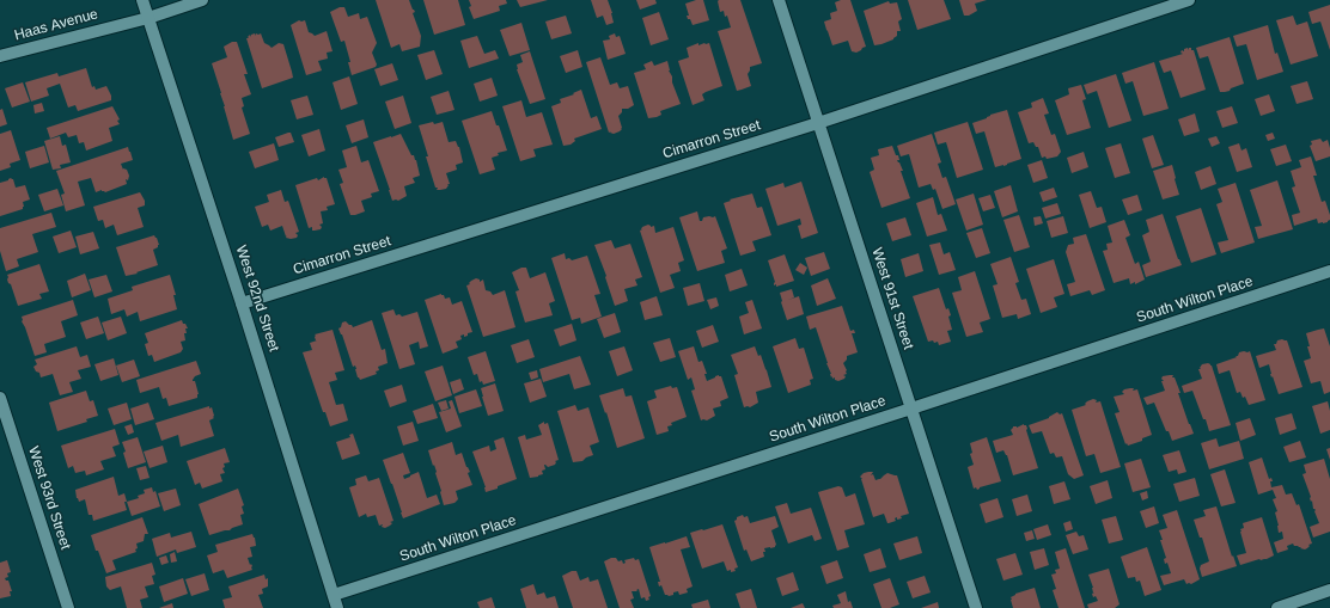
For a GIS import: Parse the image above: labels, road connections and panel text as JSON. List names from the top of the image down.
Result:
{
  "streets": {
    "street": [
      "Haas Avenue",
      "Cimarron Street",
      "West 92nd Street",
      "West 91st Street",
      "South Wilton Place",
      "West 93rd Street"
    ]
  },
  "crossings": [
    ["Haas Avenue", "West 92nd Street"],
    ["Cimarron Street", "West 92nd Street"],
    ["Cimarron Street", "West 91st Street"],
    ["West 92nd Street", "South Wilton Place"],
    ["West 91st Street", "South Wilton Place"]
  ]
}
